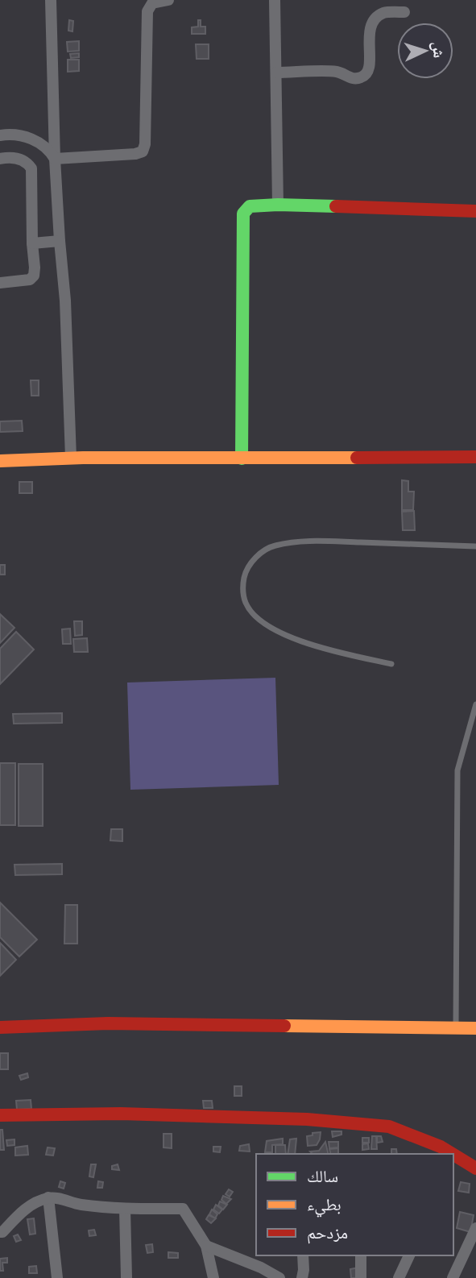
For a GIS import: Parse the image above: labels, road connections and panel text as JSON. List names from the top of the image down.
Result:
{
  "legend": ["سالك", "بطيء", "مزدحم"],
  "north": "right"
}
